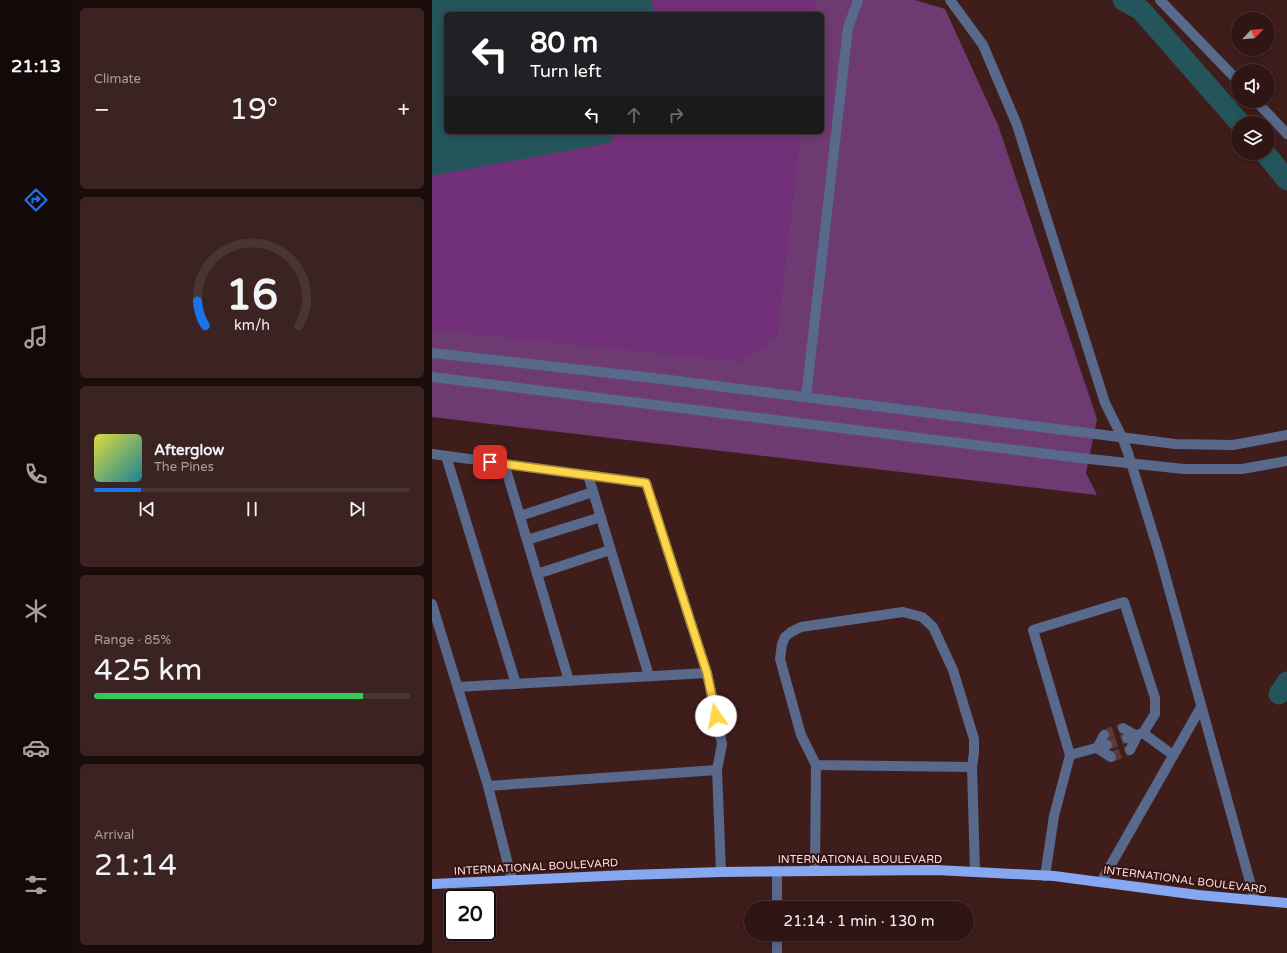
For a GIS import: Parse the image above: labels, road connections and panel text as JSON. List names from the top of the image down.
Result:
{
  "streets": {
    "main road": ["INTERNATIONAL BOULEVARD"]
  },
  "north": "top right",
  "page": {
    "tabs": "21:13",
    "tile": [
      "Climate",
      ["Range · 85%", "425 km"],
      ["Arrival", "21:14"]
    ],
    "turn": ["80 m", "Turn left"],
    "heat": ["−", "19°", "+"],
    "song": ["Afterglow", "The Pines"],
    "limit": "20",
    "trip": "21:14 · 1 min · 130 m",
    "gauge": ["16", "km/h"]
  }
}
